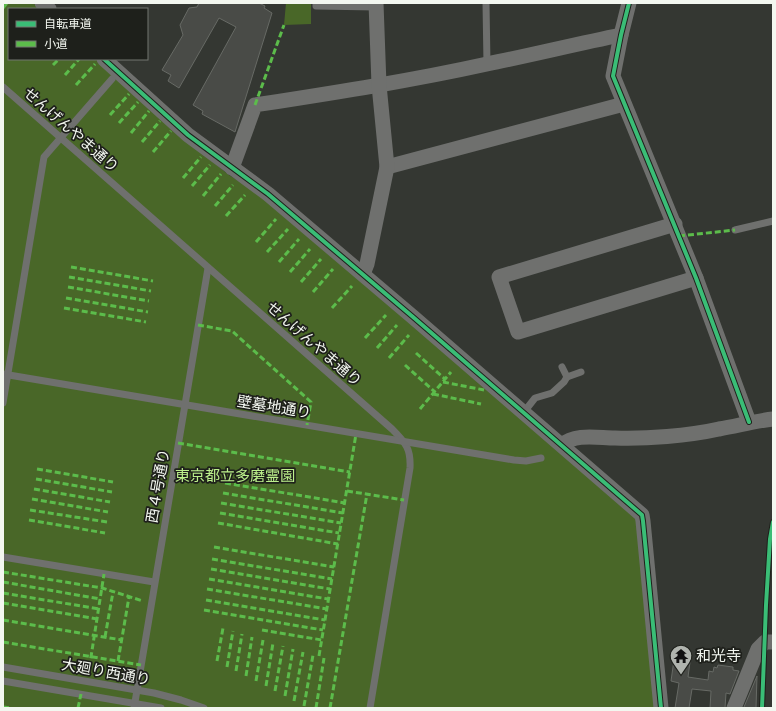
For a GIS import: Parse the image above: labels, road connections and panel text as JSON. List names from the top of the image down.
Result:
{
  "streets": {
    "lane": [
      "せんげんやま通り",
      "壁墓地通り",
      "西４号通り",
      "大廻り西通り"
    ]
  },
  "crossings": [
    ["せんげんやま通り", "壁墓地通り"],
    ["せんげんやま通り", "西４号通り"],
    ["壁墓地通り", "西４号通り"],
    ["西４号通り", "大廻り西通り"]
  ],
  "parks": ["東京都立多磨霊園"],
  "places": {
    "temple": ["和光寺"]
  },
  "legend": ["自転車道", "小道"]
}
